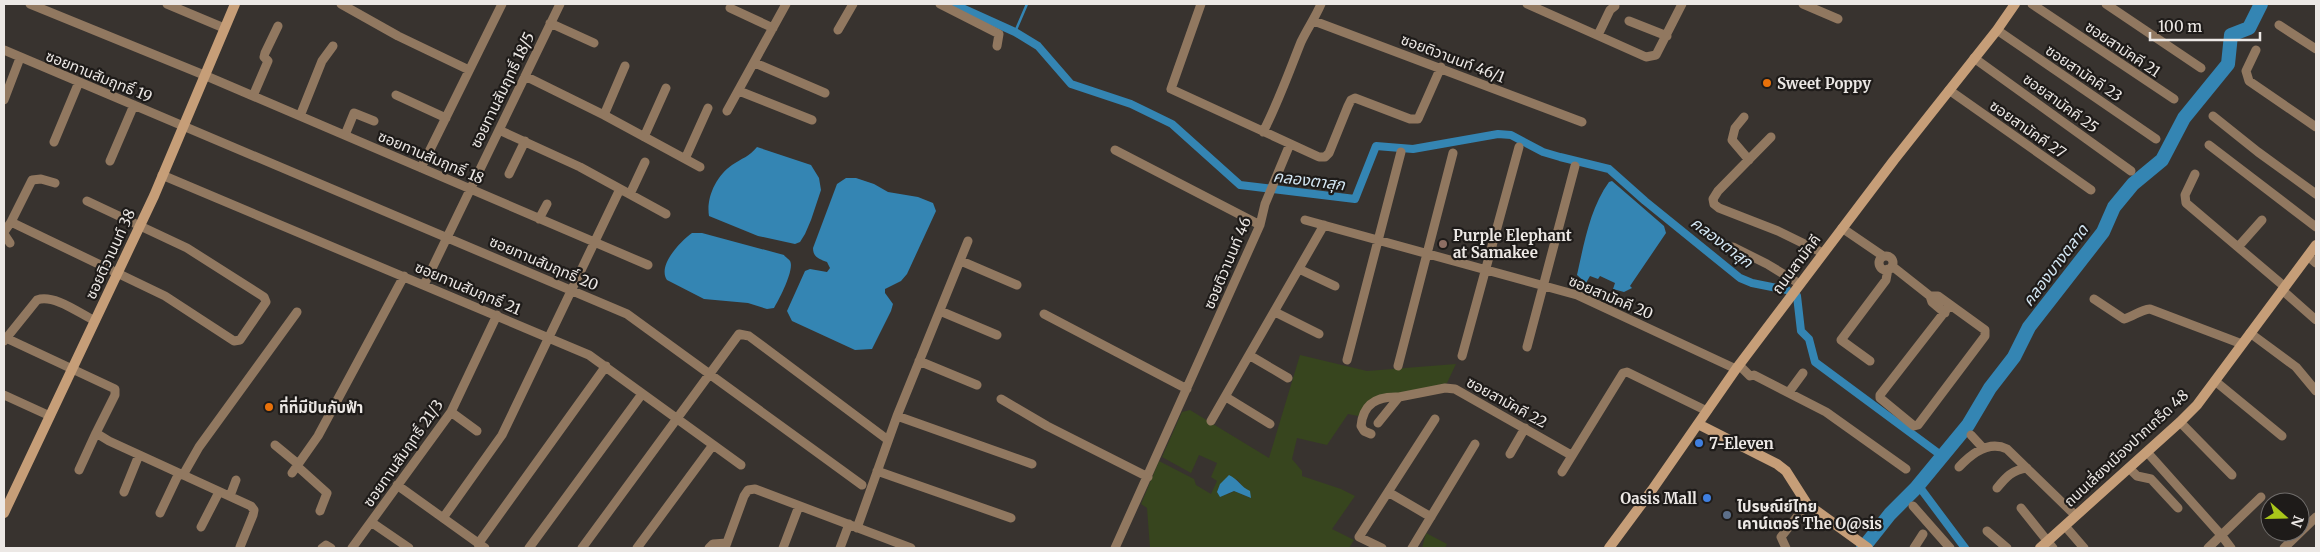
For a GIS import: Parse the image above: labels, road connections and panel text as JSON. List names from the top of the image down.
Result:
{
  "streets": {
    "street": [
      "ซอยสามัคคี 21",
      "ซอยติวานนท์ 46/1",
      "ซอยสามัคคี 23",
      "ซอยทานสัมฤทธิ์ 19",
      "ซอยทานสัมฤทธิ์ 18/5",
      "ซอยสามัคคี 25",
      "ซอยสามัคคี 27",
      "ซอยทานสัมฤทธิ์ 18",
      "ซอยติวานนท์ 38",
      "ซอยทานสัมฤทธิ์ 20",
      "ซอยติวานนท์ 46",
      "ถนนสามัคคี",
      "ซอยทานสัมฤทธิ์ 21",
      "ซอยสามัคคี 20",
      "ซอยสามัคคี 22",
      "ถนนเลี่ยงเมืองปากเกร็ด 48",
      "ซอยทานสัมฤทธิ์ 21/3"
    ]
  },
  "crossings": [
    ["ซอยสามัคคี 23", "ถนนสามัคคี"],
    ["ซอยทานสัมฤทธิ์ 19", "ซอยติวานนท์ 38"],
    ["ซอยทานสัมฤทธิ์ 19", "ซอยทานสัมฤทธิ์ 20"],
    ["ซอยทานสัมฤทธิ์ 18/5", "ซอยทานสัมฤทธิ์ 18"],
    ["ซอยทานสัมฤทธิ์ 18/5", "ซอยทานสัมฤทธิ์ 20"],
    ["ซอยทานสัมฤทธิ์ 18/5", "ซอยทานสัมฤทธิ์ 21"],
    ["ซอยสามัคคี 25", "ถนนสามัคคี"],
    ["ซอยสามัคคี 27", "ถนนสามัคคี"],
    ["ซอยทานสัมฤทธิ์ 18", "ซอยติวานนท์ 38"],
    ["ซอยติวานนท์ 38", "ซอยทานสัมฤทธิ์ 20"],
    ["ซอยติวานนท์ 38", "ซอยทานสัมฤทธิ์ 21"],
    ["ถนนสามัคคี", "ซอยสามัคคี 20"],
    ["ซอยทานสัมฤทธิ์ 21", "ซอยทานสัมฤทธิ์ 21/3"]
  ],
  "water": ["คลองตาสุก", "คลองบางตลาด"],
  "places": [
    "Sweet Poppy",
    "Purple Elephant at Samakee",
    "ที่ที่มีปันกับฟ้า",
    "7-Eleven",
    "Oasis Mall",
    "ไปรษณีย์ไทย เคาน์เตอร์ The O@sis"
  ],
  "scale_bar": "100 m",
  "north": "right"
}
